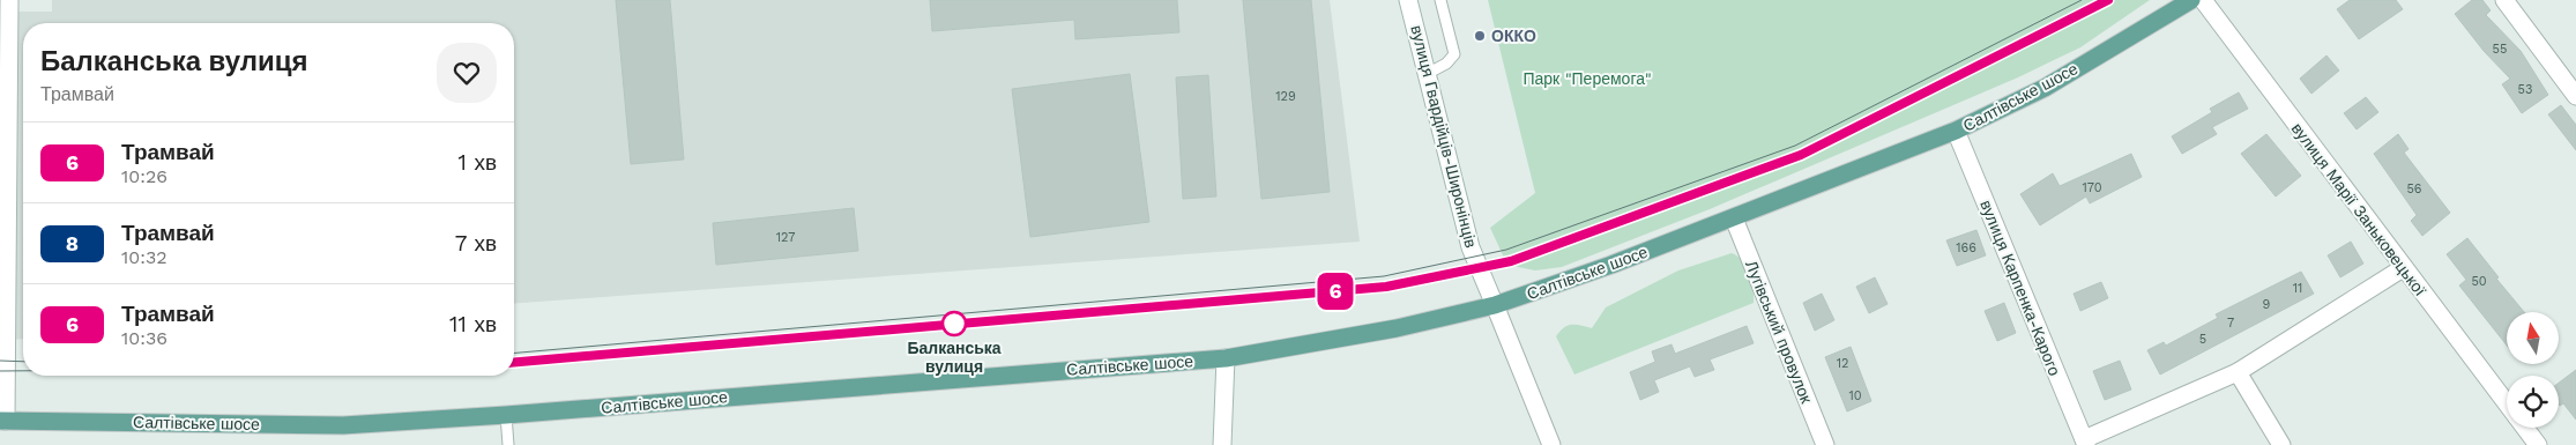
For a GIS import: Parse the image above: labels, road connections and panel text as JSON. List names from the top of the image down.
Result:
{
  "streets": {
    "main road": ["Салтівське шосе"],
    "street": [
      "вулиця Гвардійців-Широнінців",
      "вулиця Марії Заньковецької",
      "вулиця Карпенка-Карого",
      "Лугівський провулок"
    ]
  },
  "crossings": [
    ["Салтівське шосе", "вулиця Гвардійців-Широнінців"],
    ["Салтівське шосе", "вулиця Карпенка-Карого"],
    ["Салтівське шосе", "Лугівський провулок"]
  ],
  "parks": ["Парк \"Перемога\""],
  "places": ["ОККО", "Балканська вулиця"],
  "lines": ["tram line 6"],
  "house_numbers": [
    "55",
    "53",
    "129",
    "170",
    "56",
    "127",
    "166",
    "50",
    "11",
    "9",
    "7",
    "5",
    "12",
    "10"
  ],
  "north": "top",
  "page": {
    "on_map": "6",
    "heading": ["Балканська вулиця", "Трамвай"],
    "list": [
      {
        "mark": "6",
        "name": "Трамвай",
        "note": "10:26",
        "value": "1 хв"
      },
      {
        "mark": "8",
        "name": "Трамвай",
        "note": "10:32",
        "value": "7 хв"
      },
      {
        "mark": "6",
        "name": "Трамвай",
        "note": "10:36",
        "value": "11 хв"
      }
    ]
  }
}
